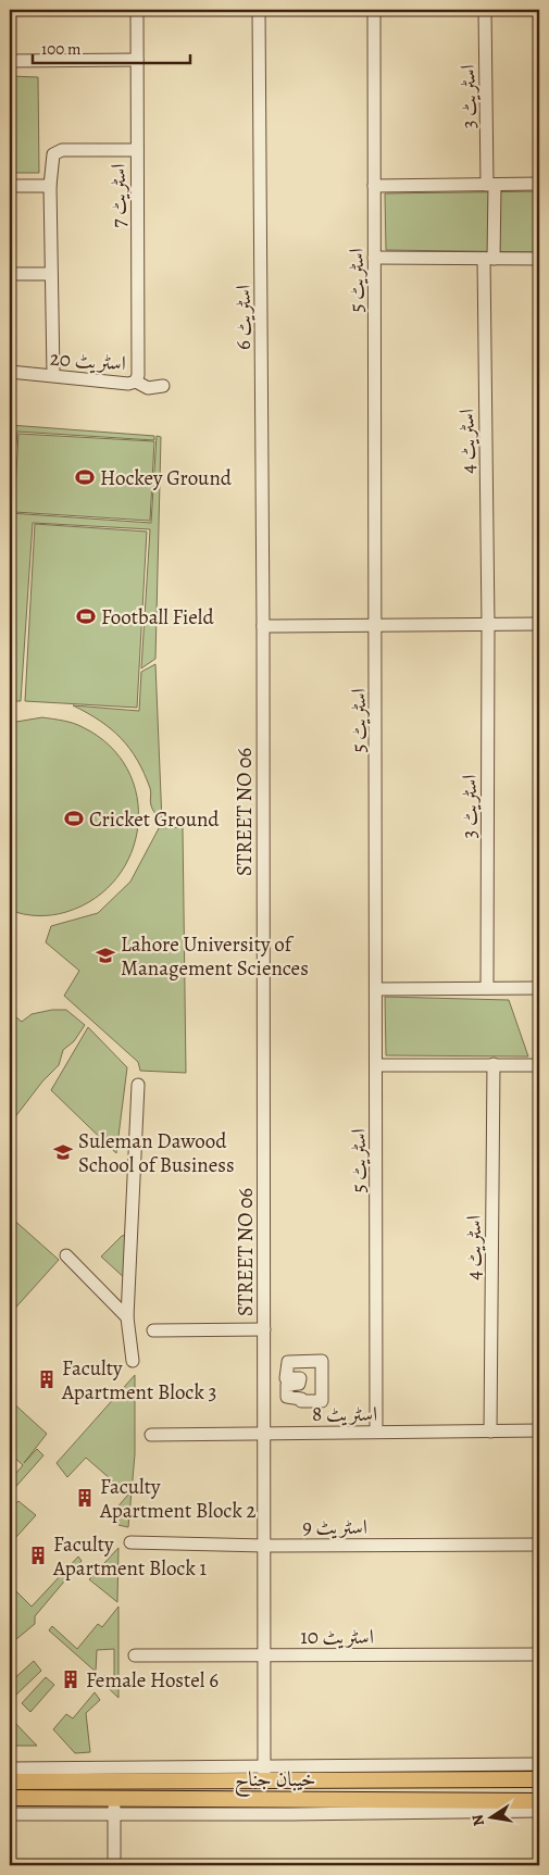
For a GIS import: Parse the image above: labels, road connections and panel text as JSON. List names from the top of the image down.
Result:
{
  "streets": {
    "main road": ["خیبان جناح"],
    "street": [
      "اسٹریٹ 3",
      "اسٹریٹ 7",
      "اسٹریٹ 5",
      "اسٹریٹ 6",
      "اسٹریٹ 20",
      "اسٹریٹ 4",
      "STREET NO 06",
      "اسٹریٹ 8",
      "اسٹریٹ 9",
      "اسٹریٹ 10"
    ]
  },
  "crossings": [
    ["اسٹریٹ 3", "اسٹریٹ 4"],
    ["اسٹریٹ 7", "اسٹریٹ 20"],
    ["اسٹریٹ 5", "اسٹریٹ 8"],
    ["اسٹریٹ 6", "STREET NO 06"],
    ["اسٹریٹ 4", "اسٹریٹ 8"],
    ["STREET NO 06", "اسٹریٹ 8"],
    ["STREET NO 06", "اسٹریٹ 9"],
    ["STREET NO 06", "اسٹریٹ 10"],
    ["STREET NO 06", "خیبان جناح"]
  ],
  "places": {
    "sports": ["Hockey Ground", "Football Field", "Cricket Ground"],
    "school or university": ["Lahore University of Management Sciences", "Suleman Dawood School of Business"],
    "building": [
      "Faculty Apartment Block 3",
      "Faculty Apartment Block 2",
      "Faculty Apartment Block 1",
      "Female Hostel 6"
    ]
  },
  "scale_bar": "100 m",
  "north": "left"
}
